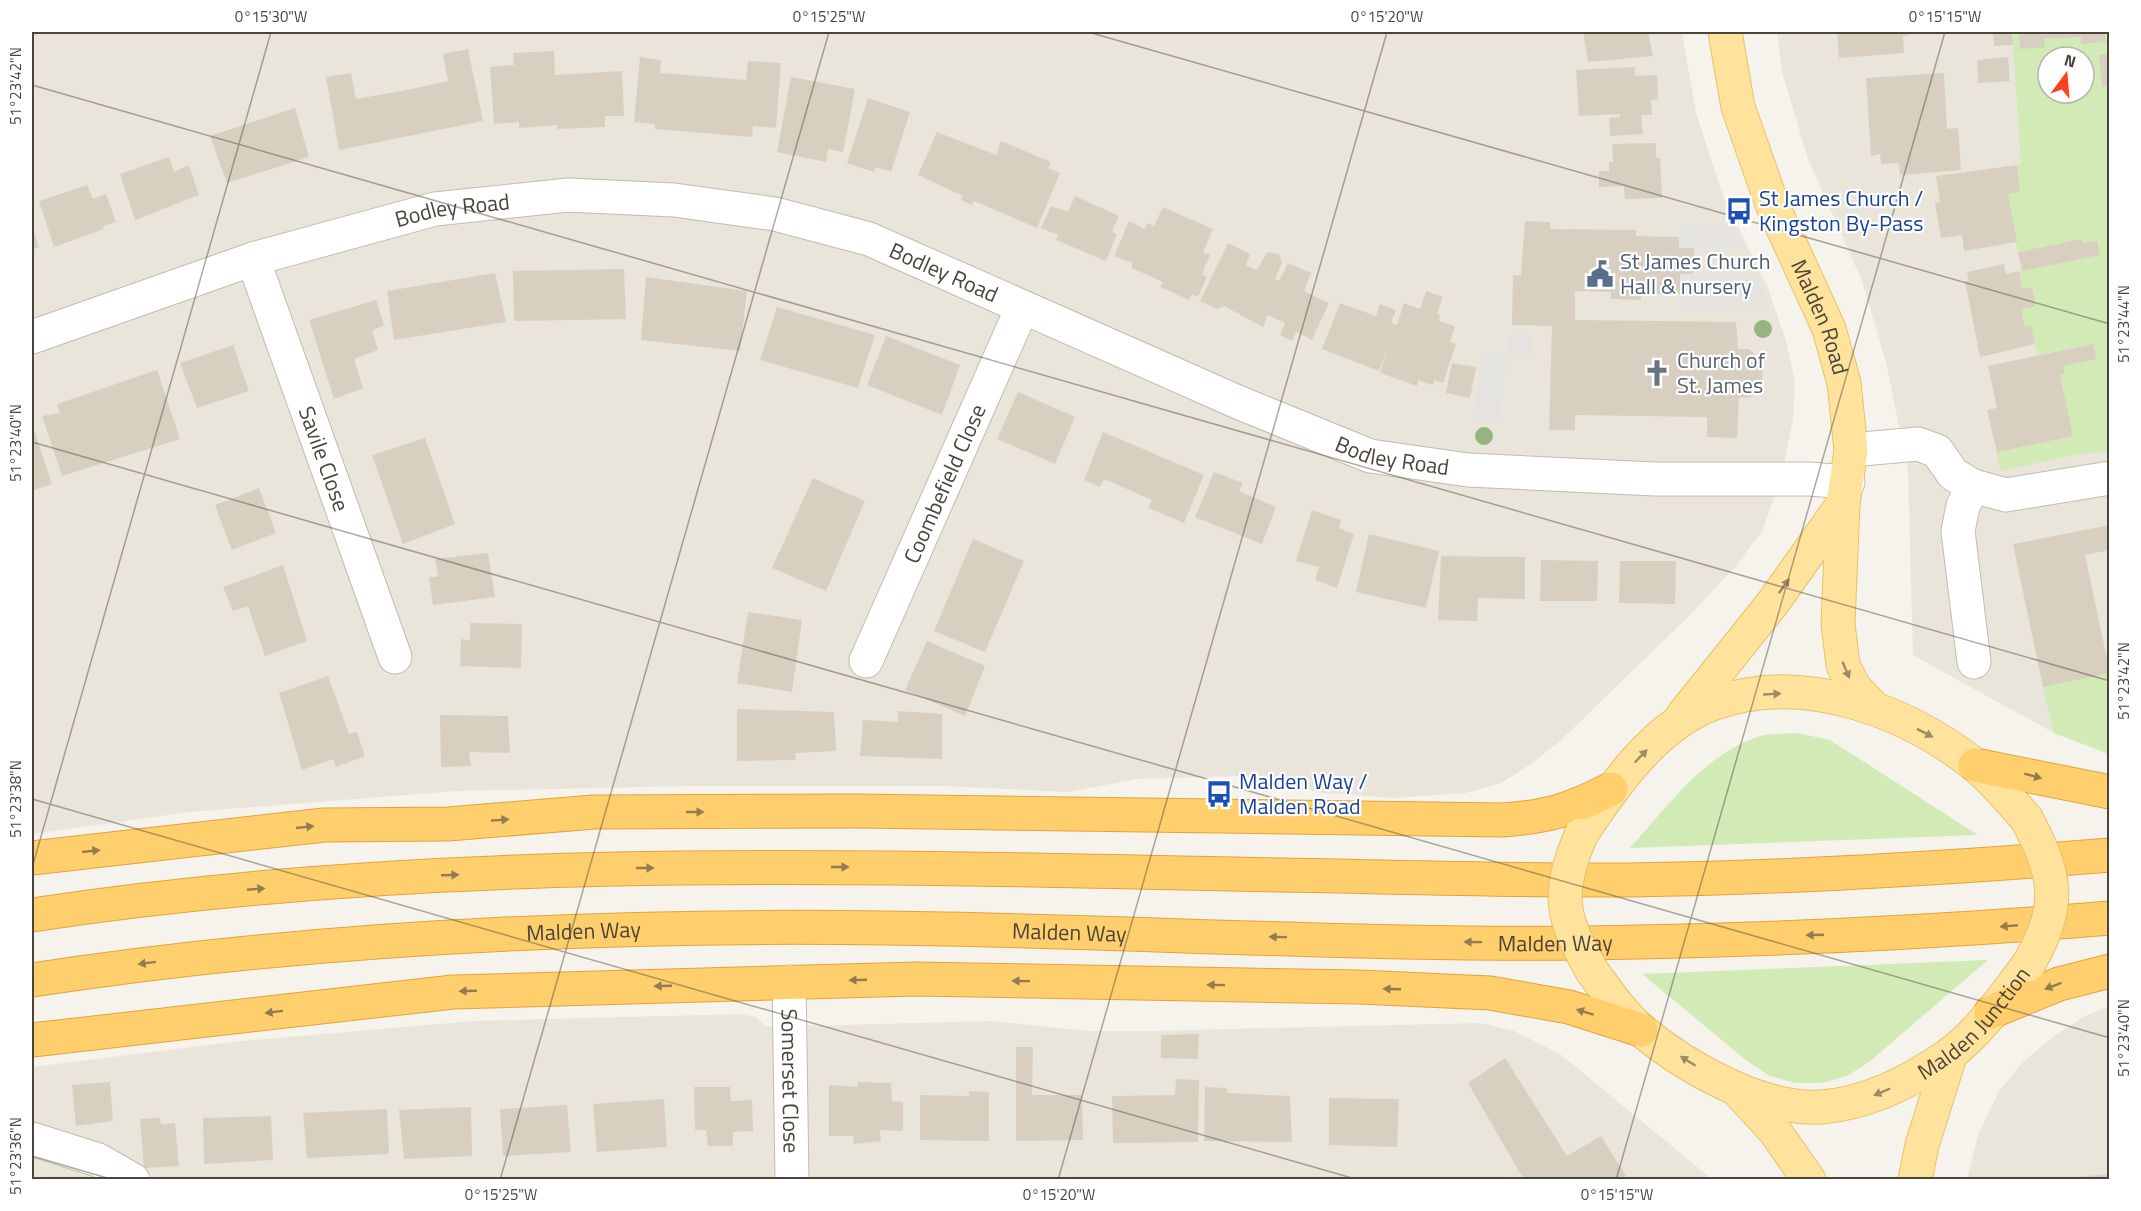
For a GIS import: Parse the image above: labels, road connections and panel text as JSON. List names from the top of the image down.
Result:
{
  "streets": {
    "highway": ["Malden Way"],
    "main road": ["Malden Road", "Malden Junction"],
    "street": [
      "Bodley Road",
      "Savile Close",
      "Coombefield Close",
      "Somerset Close"
    ]
  },
  "crossings": [
    ["Bodley Road", "Malden Road"],
    ["Bodley Road", "Savile Close"],
    ["Bodley Road", "Coombefield Close"],
    ["Malden Road", "Malden Junction"]
  ],
  "places": {
    "bus stop": ["St James Church / Kingston By-Pass", "Malden Way / Malden Road"],
    "public building": ["St James Church Hall & nursery"],
    "church": ["Church of St. James"]
  },
  "north": "top",
  "coordinates": [
    "0°15'30\"W",
    "0°15'25\"W",
    "0°15'20\"W",
    "0°15'15\"W",
    "51°23'42\"N",
    "51°23'44\"N",
    "51°23'40\"N",
    "51°23'38\"N",
    "51°23'36\"N"
  ]
}
